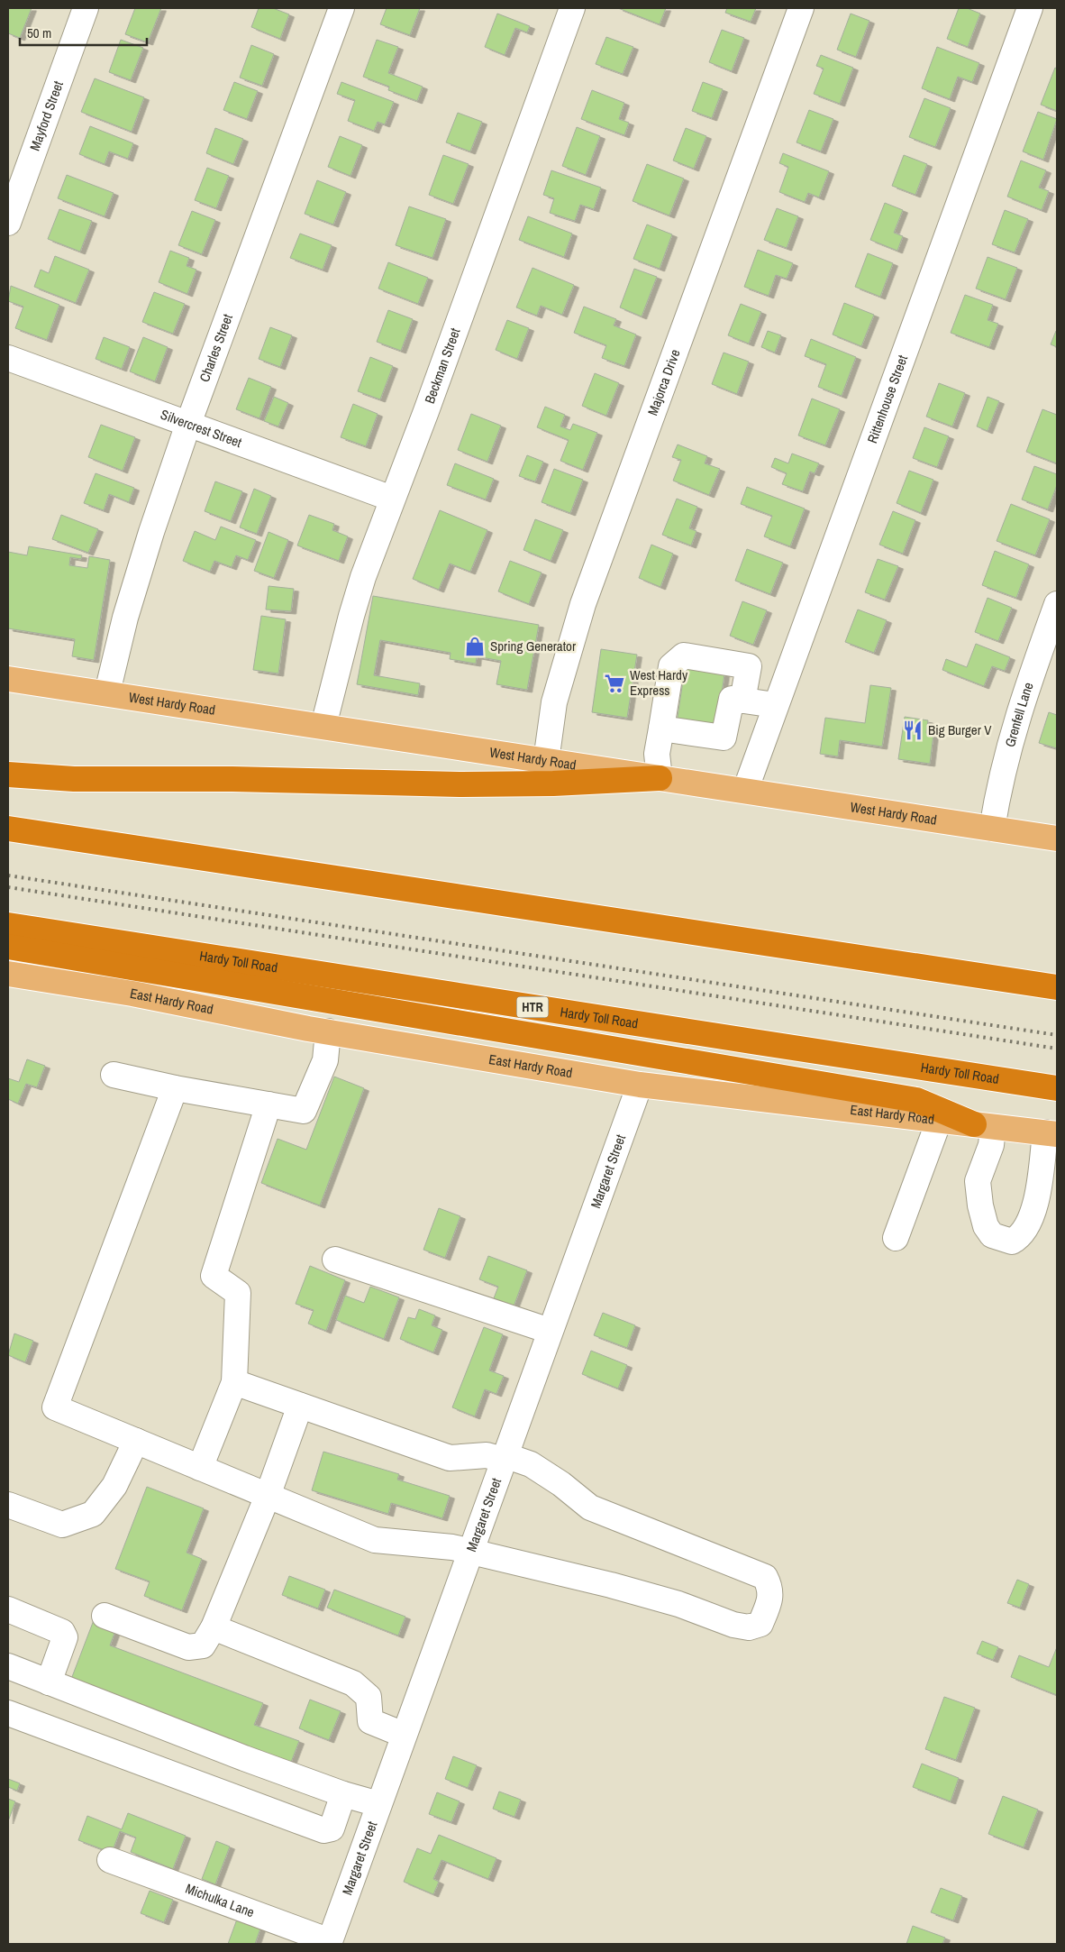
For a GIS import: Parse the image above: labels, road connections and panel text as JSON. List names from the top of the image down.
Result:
{
  "streets": {
    "highway": ["Hardy Toll Road", "HTR"],
    "main road": ["West Hardy Road", "East Hardy Road"],
    "street": [
      "Mayford Street",
      "Charles Street",
      "Beckman Street",
      "Majorca Drive",
      "Rittenhouse Street",
      "Silvercrest Street",
      "Grenfell Lane",
      "Margaret Street",
      "Michulka Lane"
    ]
  },
  "crossings": [
    ["Charles Street", "Silvercrest Street"],
    ["Charles Street", "West Hardy Road"],
    ["Beckman Street", "Silvercrest Street"],
    ["Beckman Street", "West Hardy Road"],
    ["Majorca Drive", "West Hardy Road"],
    ["Rittenhouse Street", "West Hardy Road"],
    ["West Hardy Road", "Grenfell Lane"],
    ["East Hardy Road", "Margaret Street"],
    ["Margaret Street", "Michulka Lane"]
  ],
  "places": {
    "shop": ["Spring Generator"],
    "supermarket": ["West Hardy Express"],
    "restaurant": ["Big Burger V"]
  },
  "scale_bar": "50 m"
}
